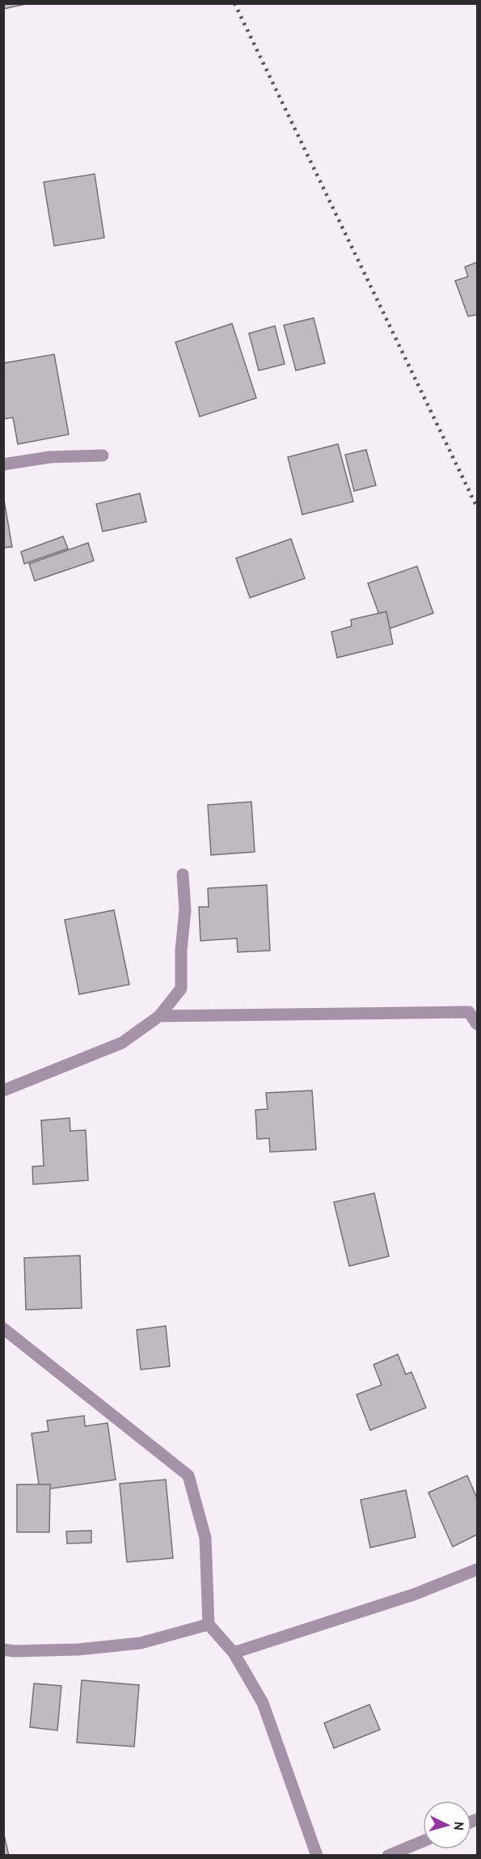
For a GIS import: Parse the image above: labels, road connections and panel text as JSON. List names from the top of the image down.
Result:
{
  "north": "right"
}
